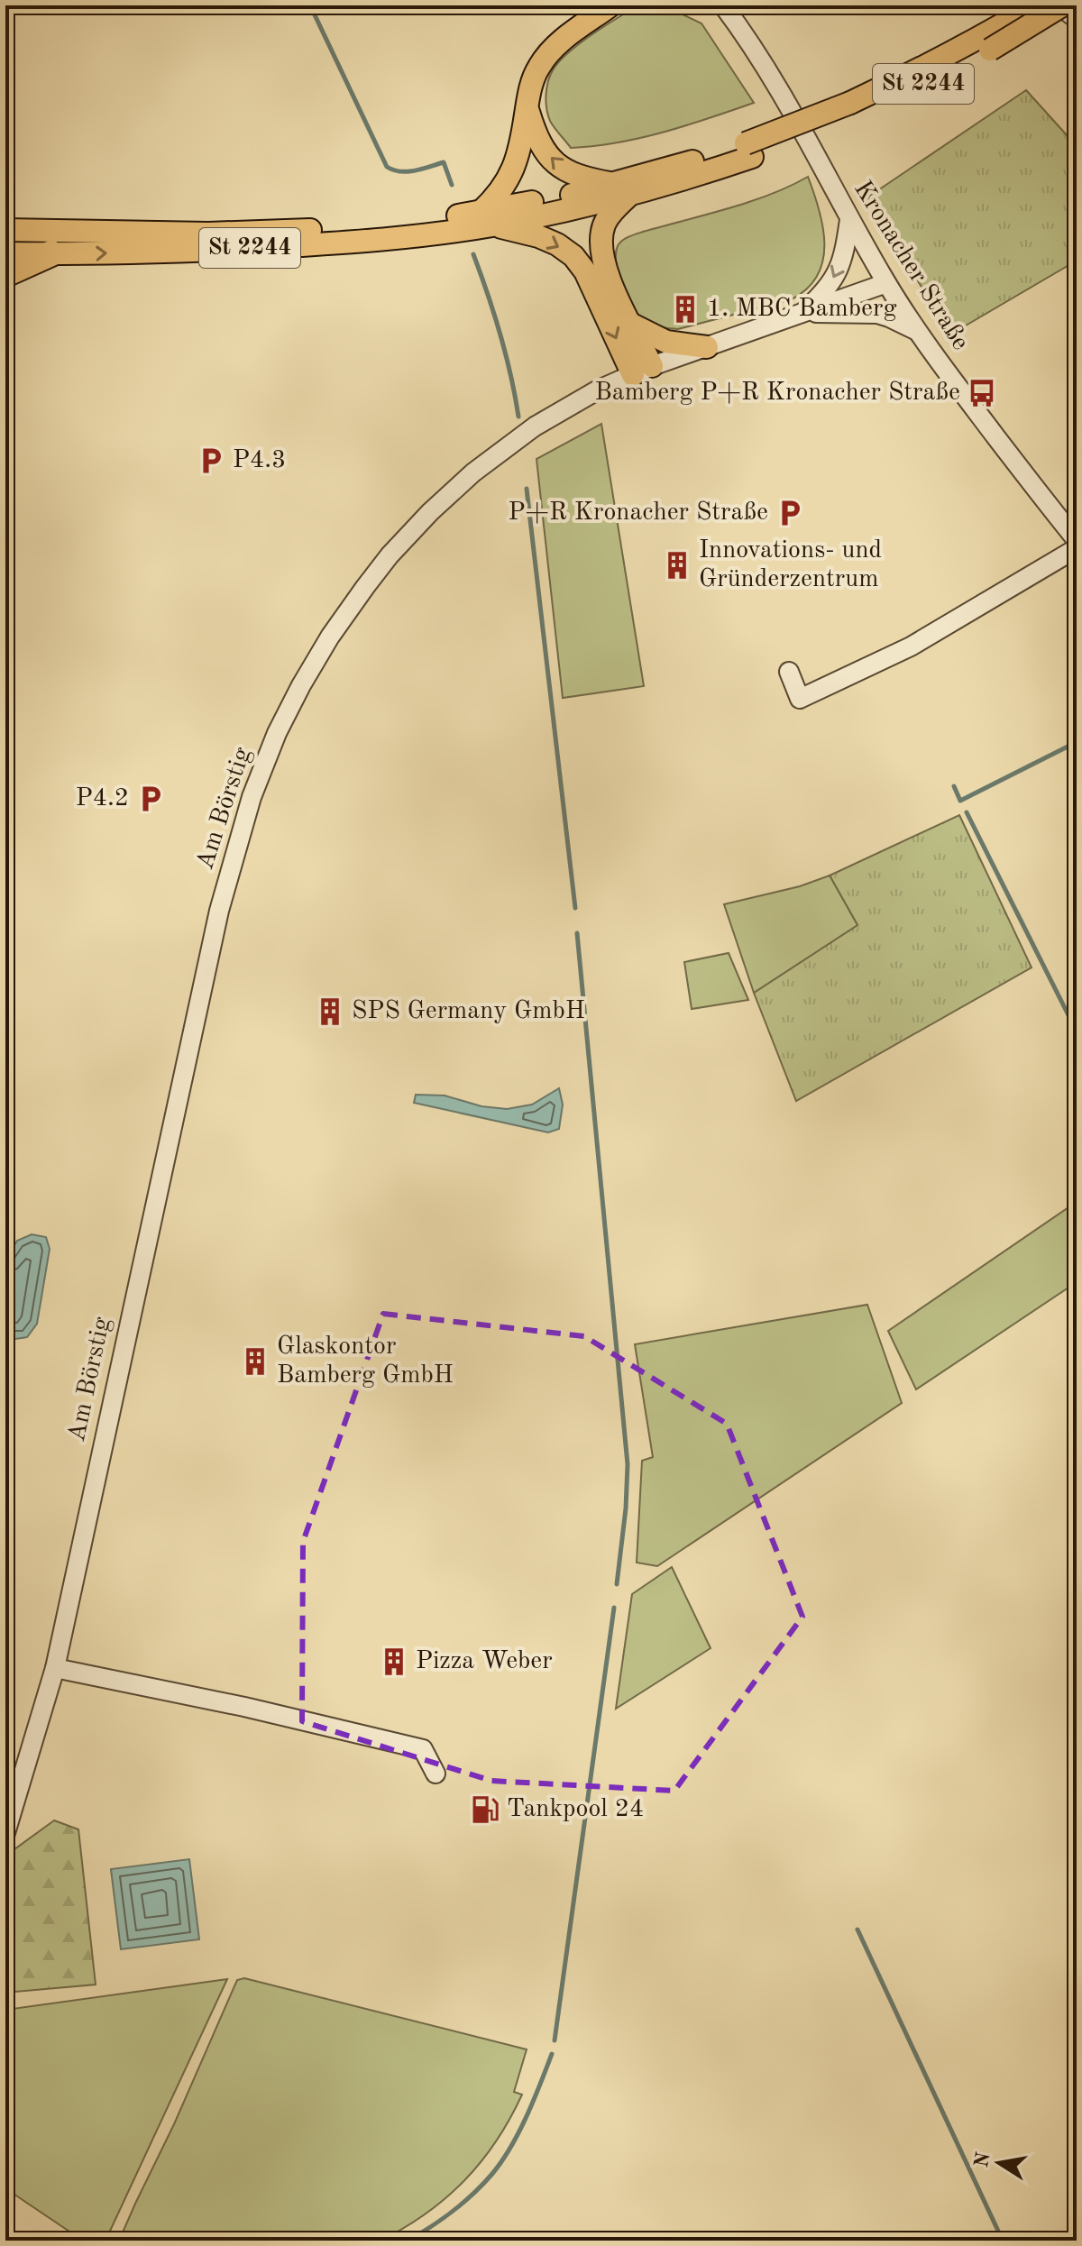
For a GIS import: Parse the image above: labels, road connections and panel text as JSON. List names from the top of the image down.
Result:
{
  "streets": {
    "main road": ["St 2244"],
    "street": ["Kronacher Straße", "Am Börstig"]
  },
  "crossings": [
    ["Kronacher Straße", "Am Börstig"]
  ],
  "places": {
    "building": [
      "1. MBC Bamberg",
      "Innovations- und Gründerzentrum",
      "SPS Germany GmbH",
      "Glaskontor Bamberg GmbH",
      "Pizza Weber"
    ],
    "bus stop": ["Bamberg P+R Kronacher Straße"],
    "parking": ["P4.3", "P+R Kronacher Straße", "P4.2"],
    "fuel station": ["Tankpool 24"]
  },
  "north": "left"
}
